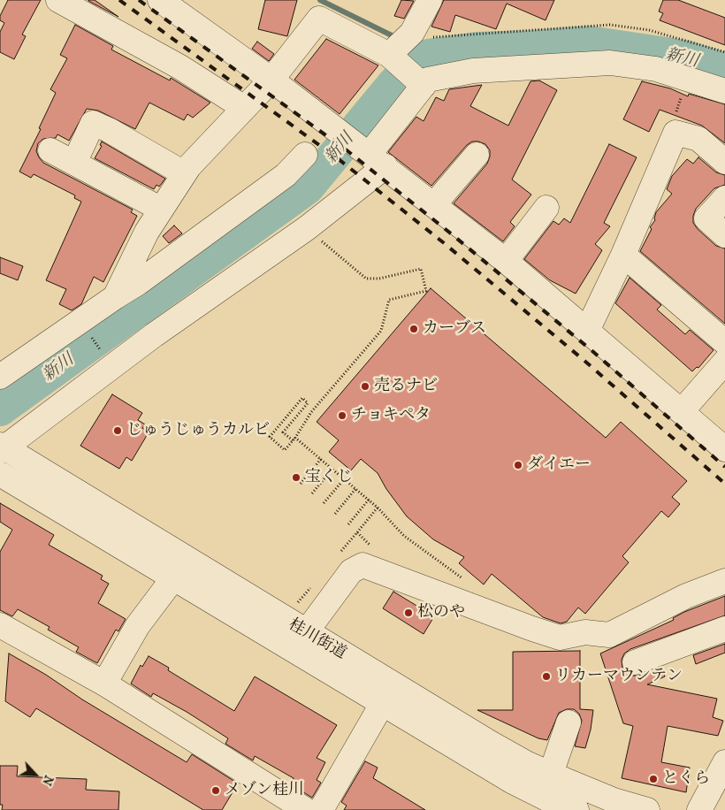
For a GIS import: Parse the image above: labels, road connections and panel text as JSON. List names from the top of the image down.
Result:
{
  "streets": {
    "street": ["桂川街道"]
  },
  "water": ["新川"],
  "places": [
    "カーブス",
    "売るナビ",
    "チョキペタ",
    "じゅうじゅうカルビ",
    "ダイエー",
    "宝くじ",
    "松のや",
    "リカーマウンテン",
    "とくら",
    "メゾン桂川"
  ],
  "north": "bottom right"
}
